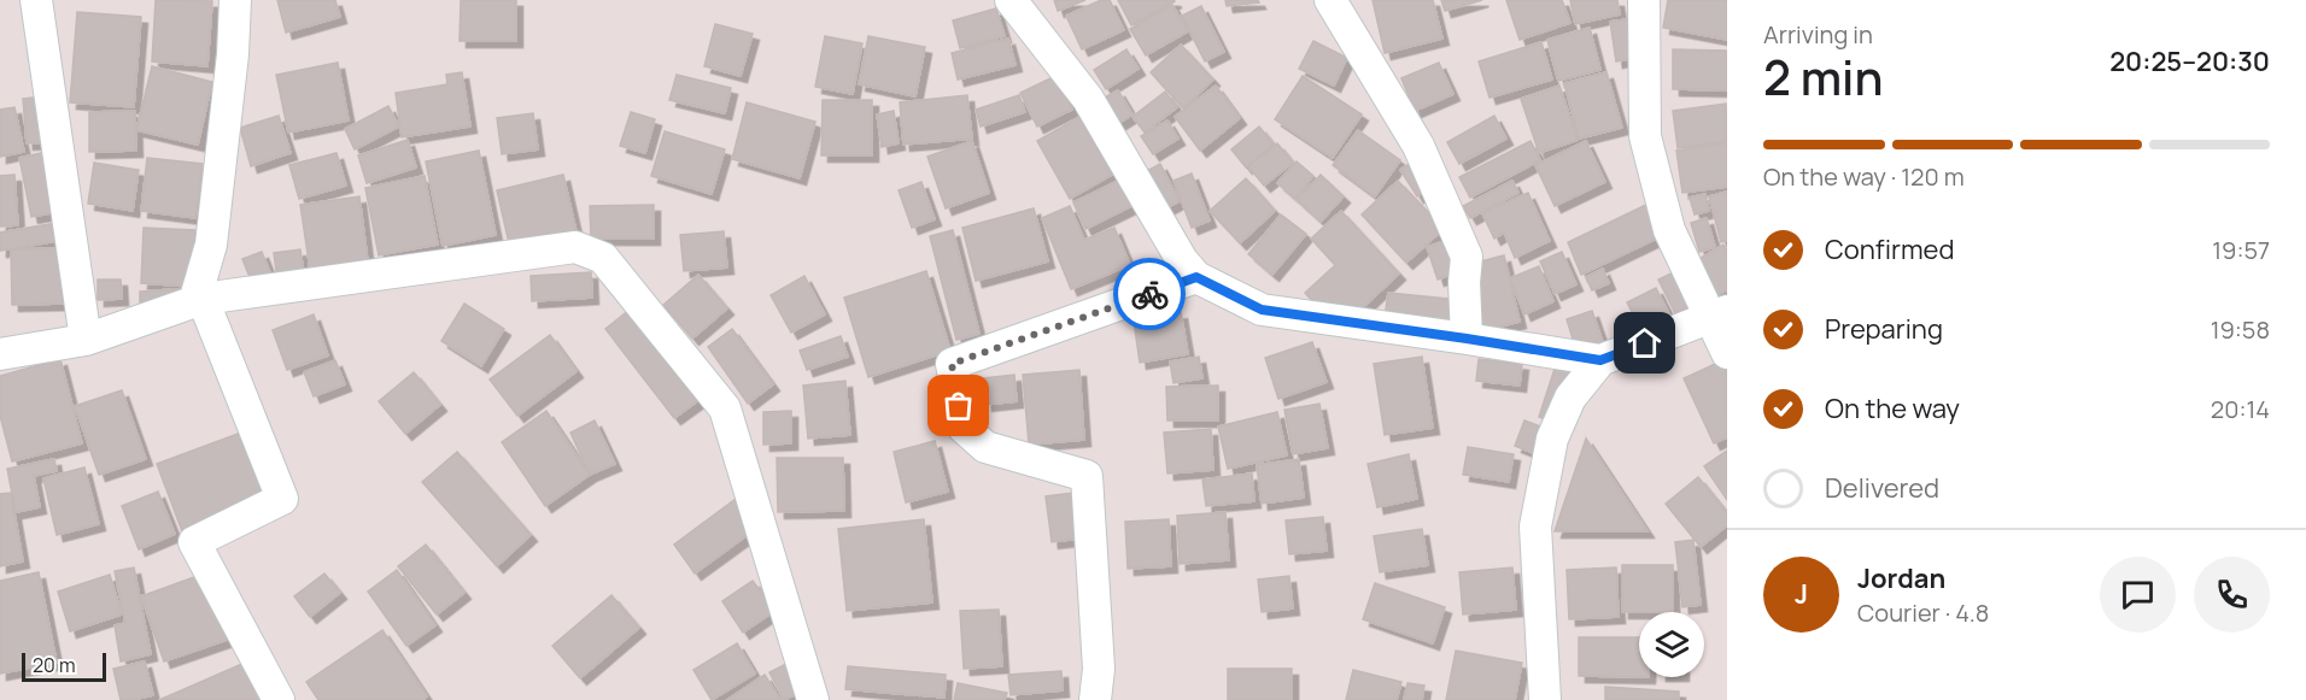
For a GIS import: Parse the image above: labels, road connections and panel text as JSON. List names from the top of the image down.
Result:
{
  "scale_bar": "20 m",
  "page": {
    "heading": ["2 min", "Arriving in", "20:25–20:30"],
    "panel": ["Jordan", "Courier · 4.8"],
    "bar": "On the way · 120 m",
    "list": [
      ["Confirmed", "19:57"],
      ["Preparing", "19:58"],
      ["On the way", "20:14"],
      "Delivered"
    ],
    "round": "J",
    "scale": "20 m"
  }
}
